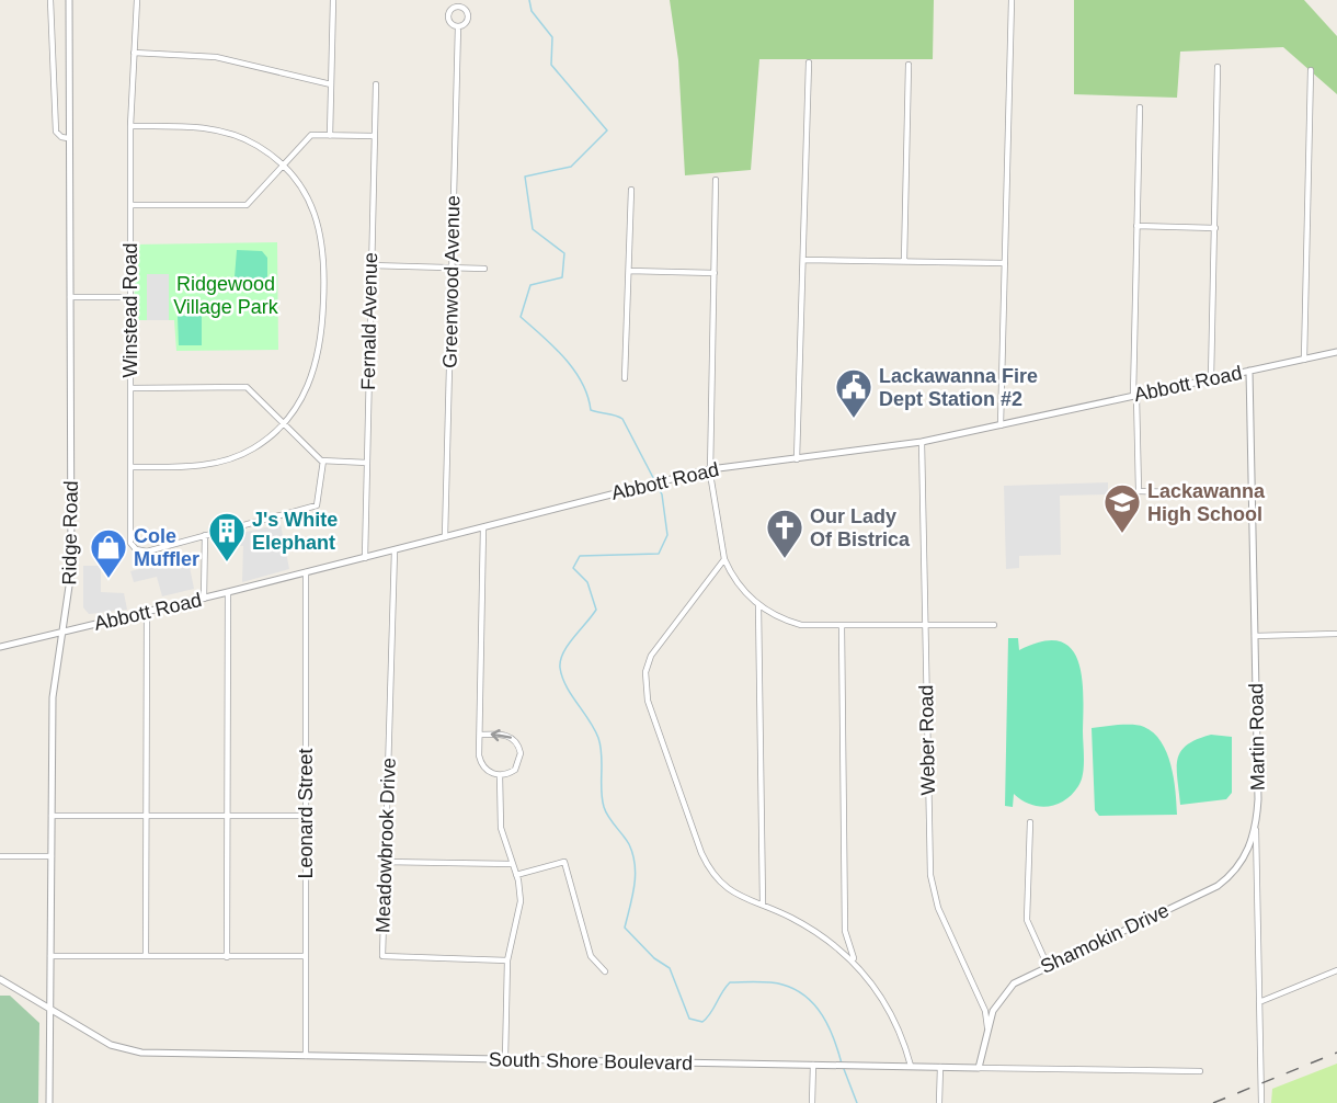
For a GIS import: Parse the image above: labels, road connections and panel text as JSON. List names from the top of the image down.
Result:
{
  "streets": {
    "street": [
      "Greenwood Avenue",
      "Winstead Road",
      "Fernald Avenue",
      "Abbott Road",
      "Ridge Road",
      "Martin Road",
      "Weber Road",
      "Leonard Street",
      "Meadowbrook Drive",
      "Shamokin Drive",
      "South Shore Boulevard"
    ]
  },
  "crossings": [
    ["Greenwood Avenue", "Abbott Road"],
    ["Fernald Avenue", "Abbott Road"],
    ["Abbott Road", "Ridge Road"],
    ["Abbott Road", "Martin Road"],
    ["Abbott Road", "Weber Road"],
    ["Abbott Road", "Leonard Street"],
    ["Abbott Road", "Meadowbrook Drive"],
    ["Ridge Road", "South Shore Boulevard"],
    ["Martin Road", "Shamokin Drive"],
    ["Weber Road", "Shamokin Drive"],
    ["Leonard Street", "South Shore Boulevard"],
    ["Shamokin Drive", "South Shore Boulevard"]
  ],
  "parks": ["Ridgewood Village Park"],
  "places": {
    "public building": ["Lackawanna Fire Dept Station #2"],
    "school or university": ["Lackawanna High School"],
    "church": ["Our Lady Of Bistrica"],
    "building": ["J's White Elephant"],
    "shop": ["Cole Muffler"]
  }
}
